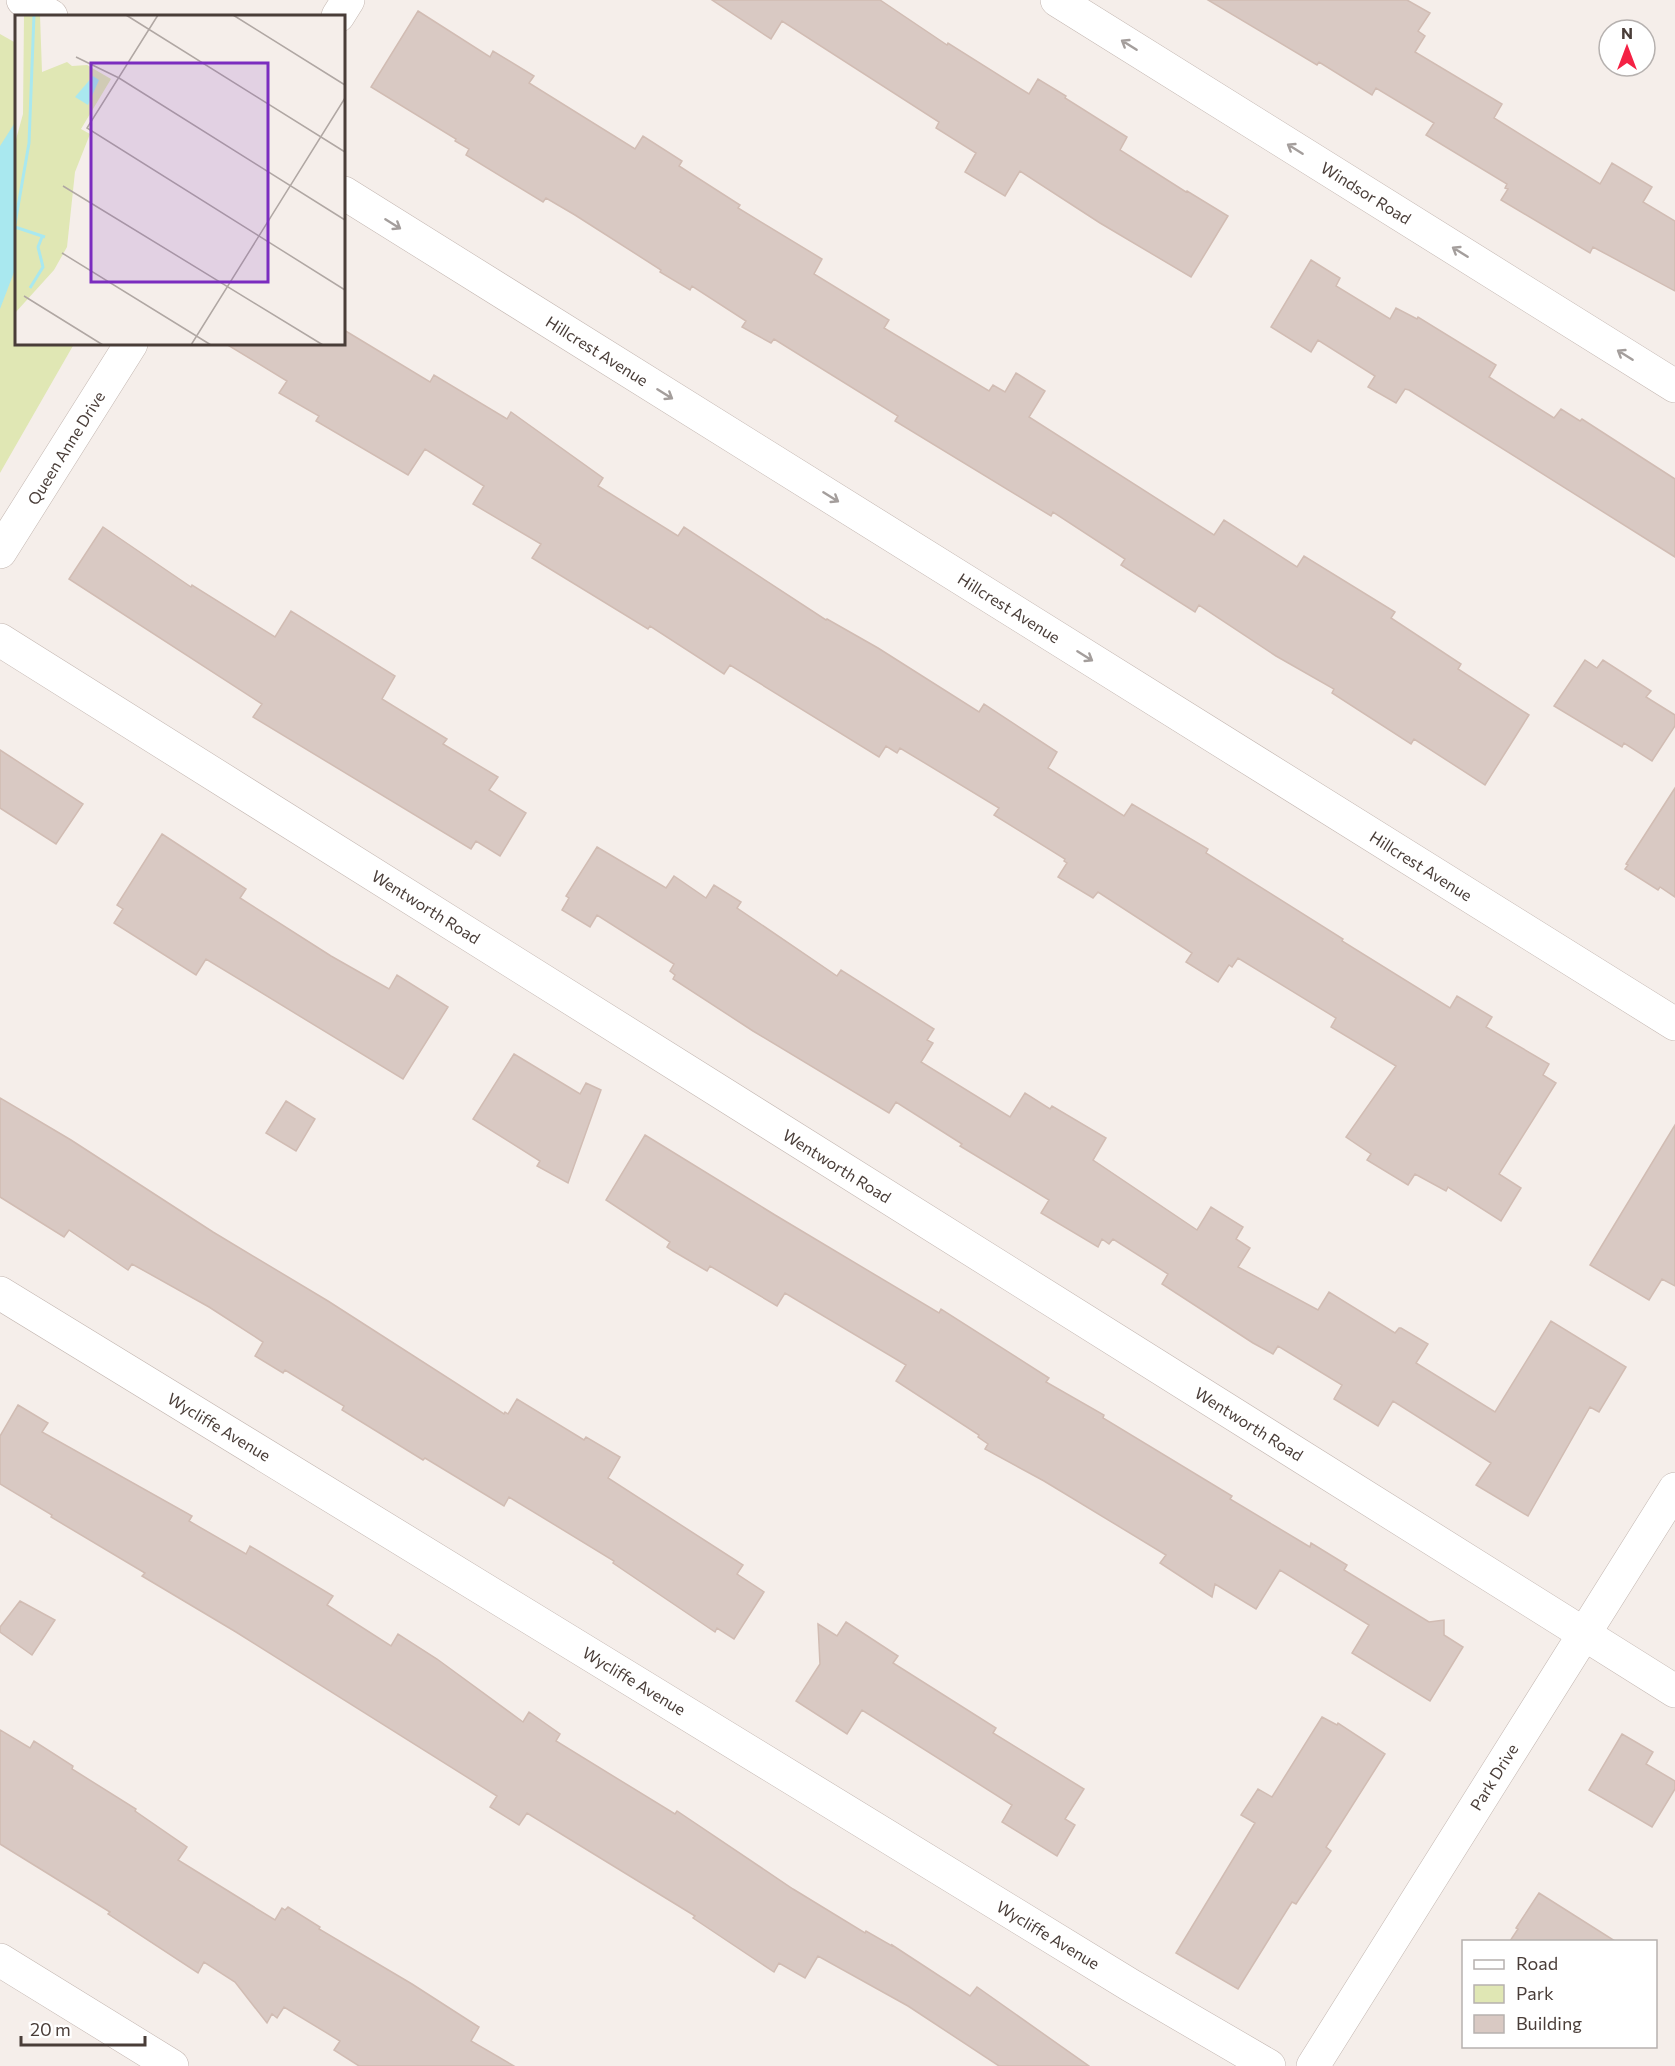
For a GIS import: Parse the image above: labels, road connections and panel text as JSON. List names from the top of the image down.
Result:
{
  "streets": {
    "street": [
      "Windsor Road",
      "Hillcrest Avenue",
      "Queen Anne Drive",
      "Wentworth Road",
      "Wycliffe Avenue",
      "Park Drive"
    ]
  },
  "crossings": [
    ["Wentworth Road", "Park Drive"]
  ],
  "one_way": ["Windsor Road", "Hillcrest Avenue"],
  "legend": ["Road", "Park", "Building"],
  "scale_bar": "20 m",
  "north": "top"
}
